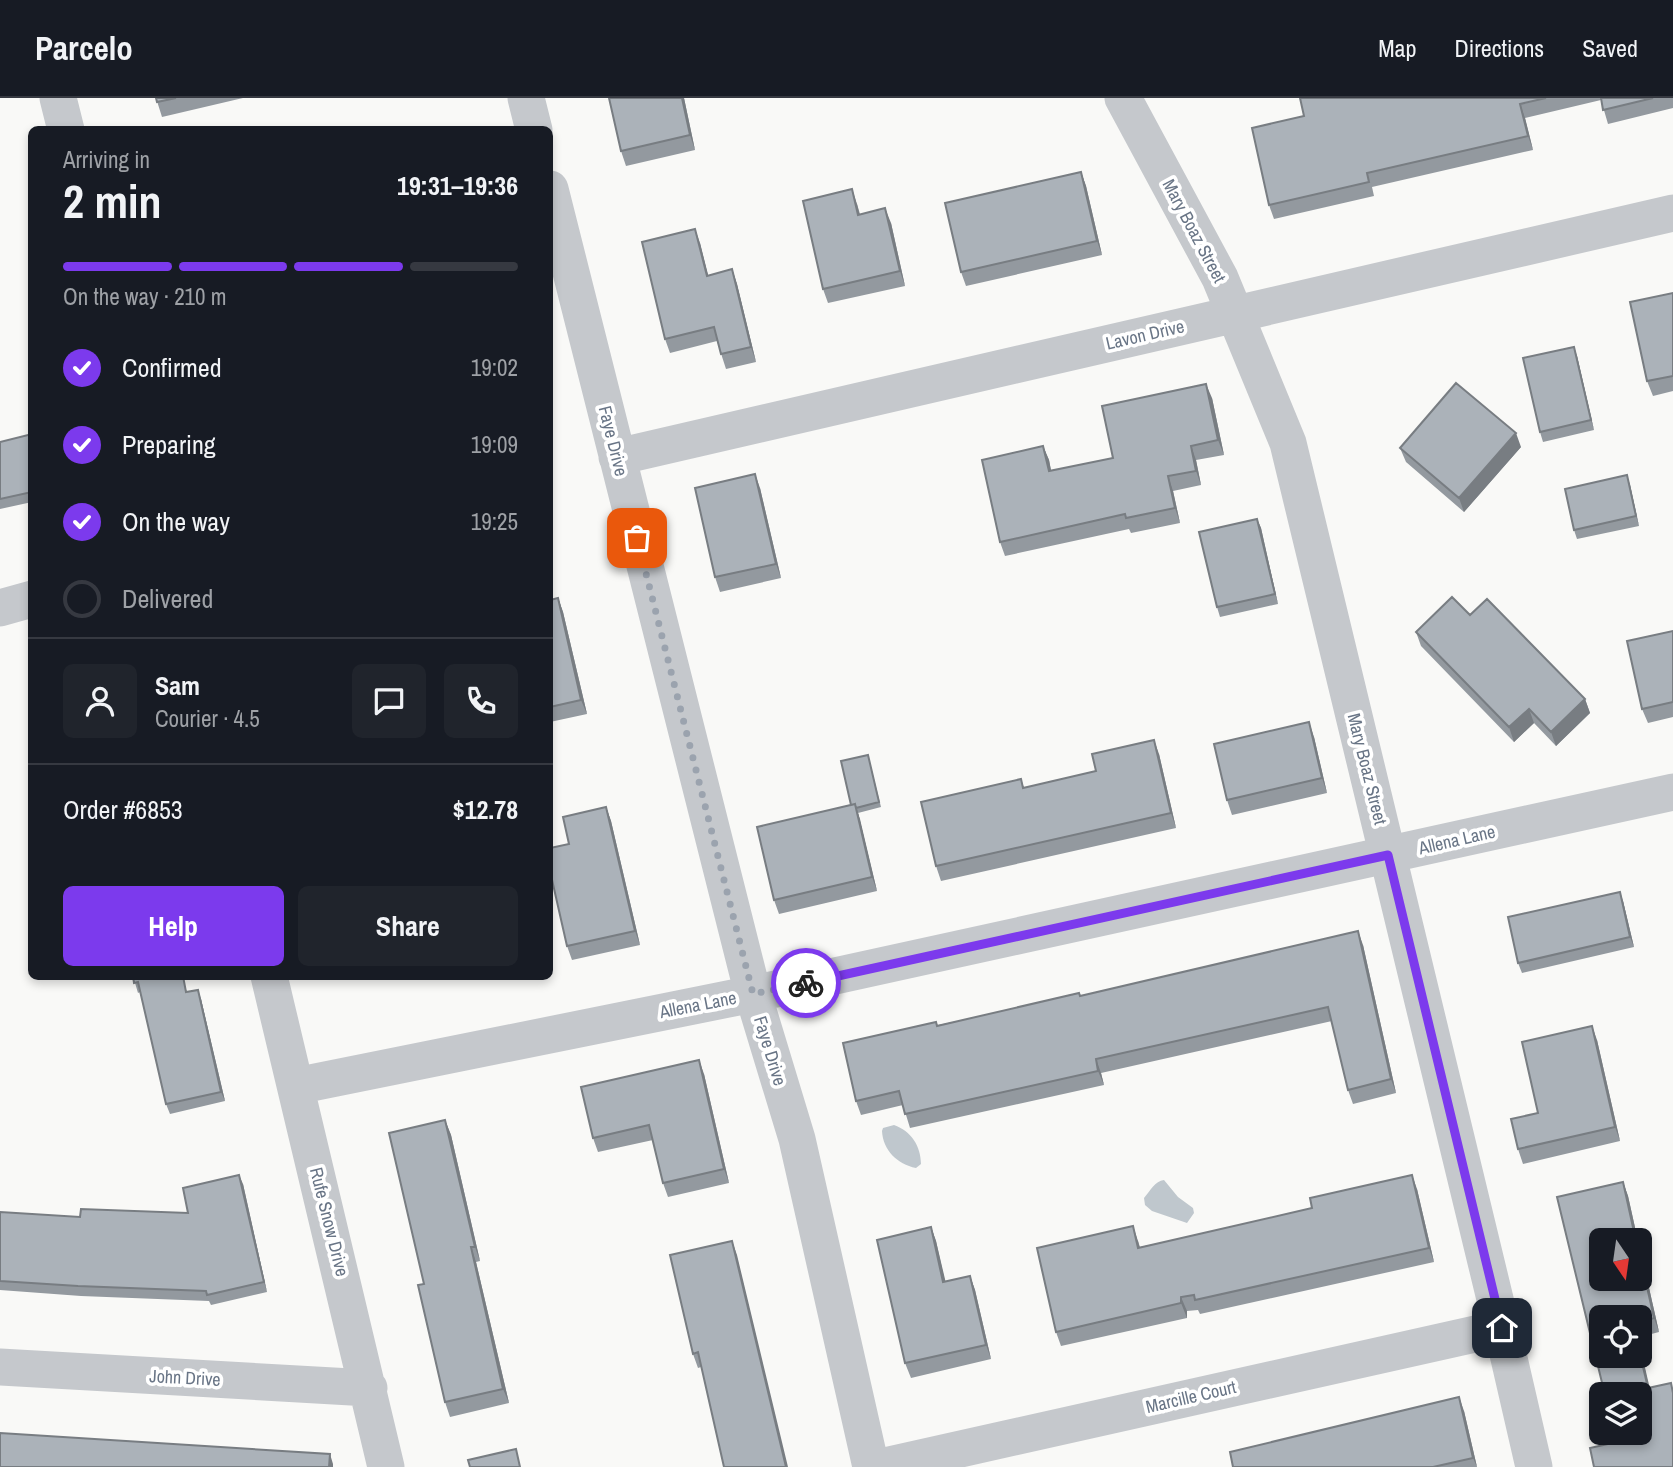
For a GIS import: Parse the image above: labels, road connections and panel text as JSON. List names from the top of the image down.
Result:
{
  "streets": {
    "street": [
      "Mary Boaz Street",
      "Lavon Drive",
      "Faye Drive",
      "Allena Lane",
      "Rufe Snow Drive",
      "John Drive",
      "Marcille Court"
    ]
  },
  "crossings": [
    ["Mary Boaz Street", "Lavon Drive"],
    ["Mary Boaz Street", "Allena Lane"],
    ["Mary Boaz Street", "Marcille Court"],
    ["Lavon Drive", "Faye Drive"],
    ["Faye Drive", "Allena Lane"],
    ["Allena Lane", "Rufe Snow Drive"],
    ["Rufe Snow Drive", "John Drive"]
  ],
  "north": "bottom",
  "page": {
    "header": "Parcelo",
    "nav": ["Map", "Directions", "Saved"],
    "heading": ["2 min", "Arriving in", "19:31–19:36"],
    "panel": [
      "Sam",
      "Courier · 4.5",
      "Order #6853",
      "$12.78"
    ],
    "bar": "On the way · 210 m",
    "list": [
      ["Confirmed", "19:02"],
      ["Preparing", "19:09"],
      ["On the way", "19:25"],
      "Delivered"
    ],
    "buttons": ["Help", "Share"]
  }
}
